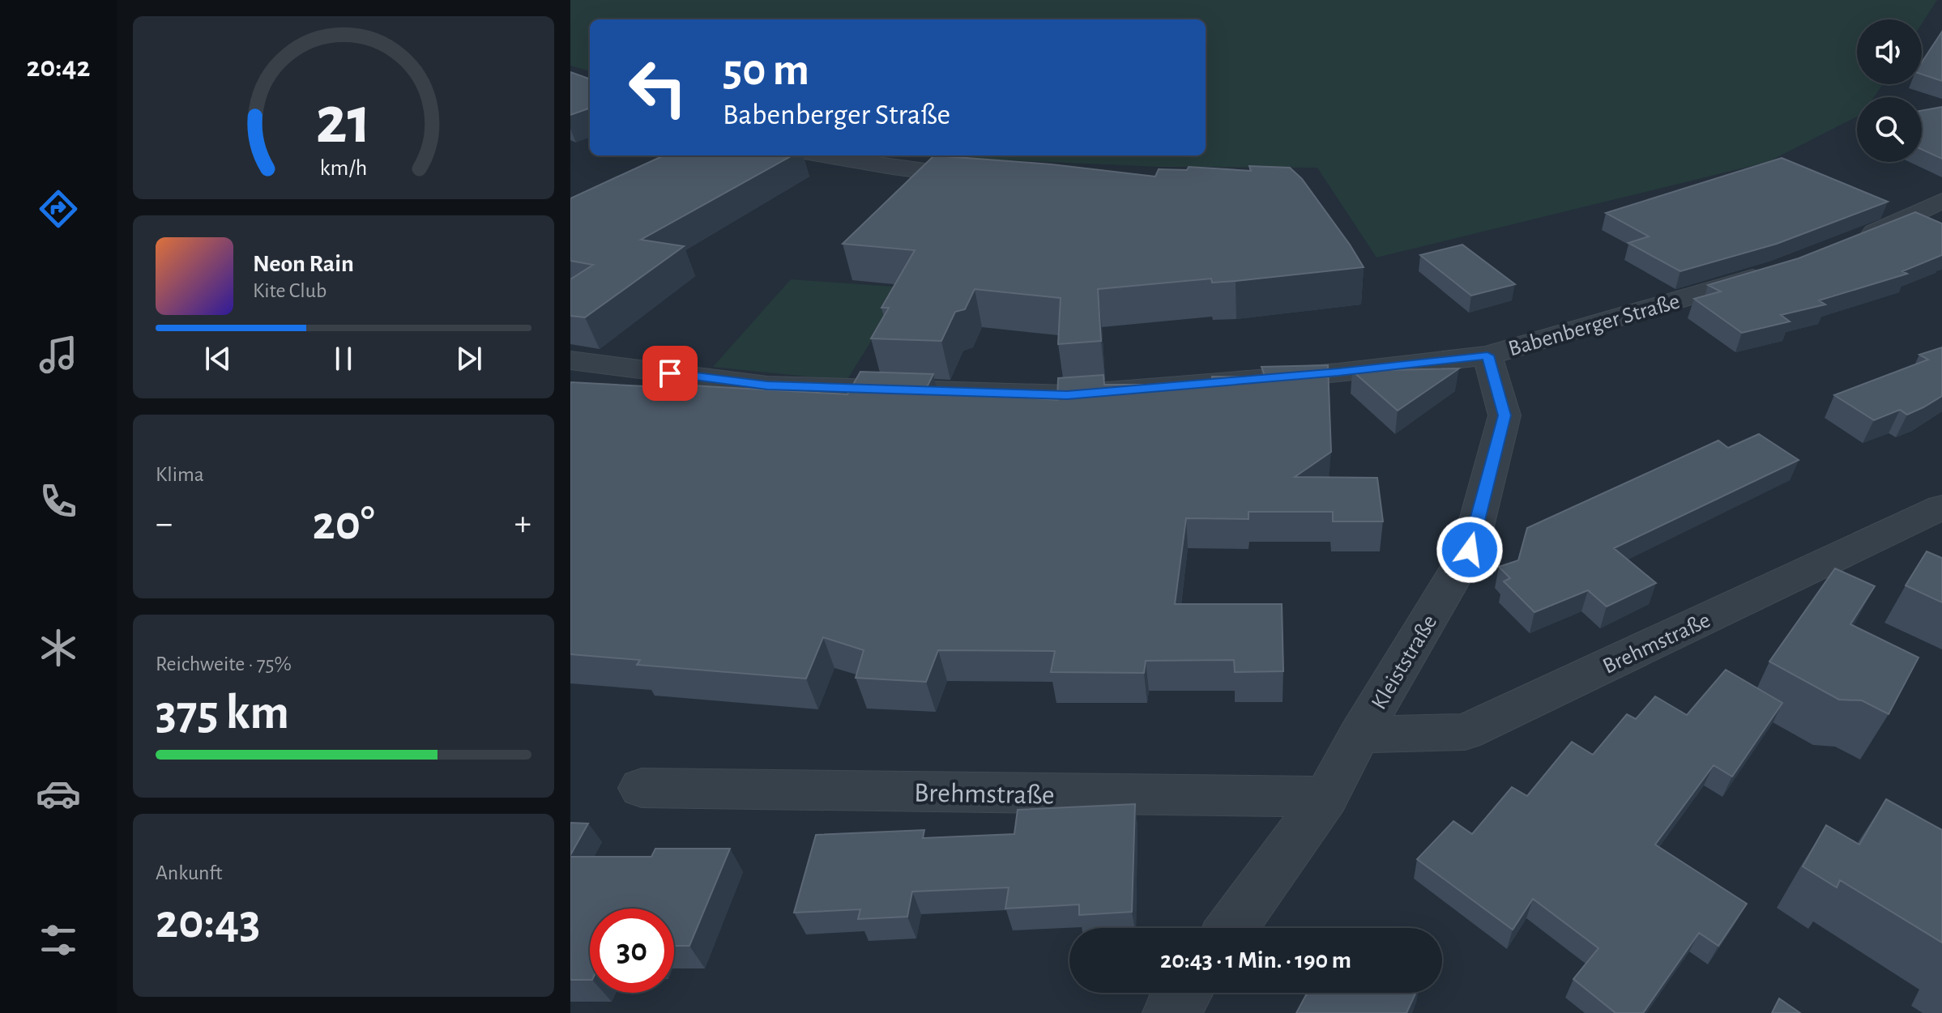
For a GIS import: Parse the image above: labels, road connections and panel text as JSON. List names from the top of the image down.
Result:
{
  "streets": {
    "street": ["Babenberger Straße", "Brehmstraße", "Kleiststraße"]
  },
  "crossings": [
    ["Babenberger Straße", "Kleiststraße"],
    ["Brehmstraße", "Kleiststraße"]
  ],
  "page": {
    "tabs": "20:42",
    "turn": ["50 m", "Babenberger Straße"],
    "song": ["Neon Rain", "Kite Club"],
    "tile": [
      "Klima",
      ["Reichweite · 75%", "375 km"],
      ["Ankunft", "20:43"]
    ],
    "heat": ["−", "20°", "+"],
    "limit": "30",
    "trip": "20:43 · 1 Min. · 190 m",
    "gauge": ["21", "km/h"]
  }
}
